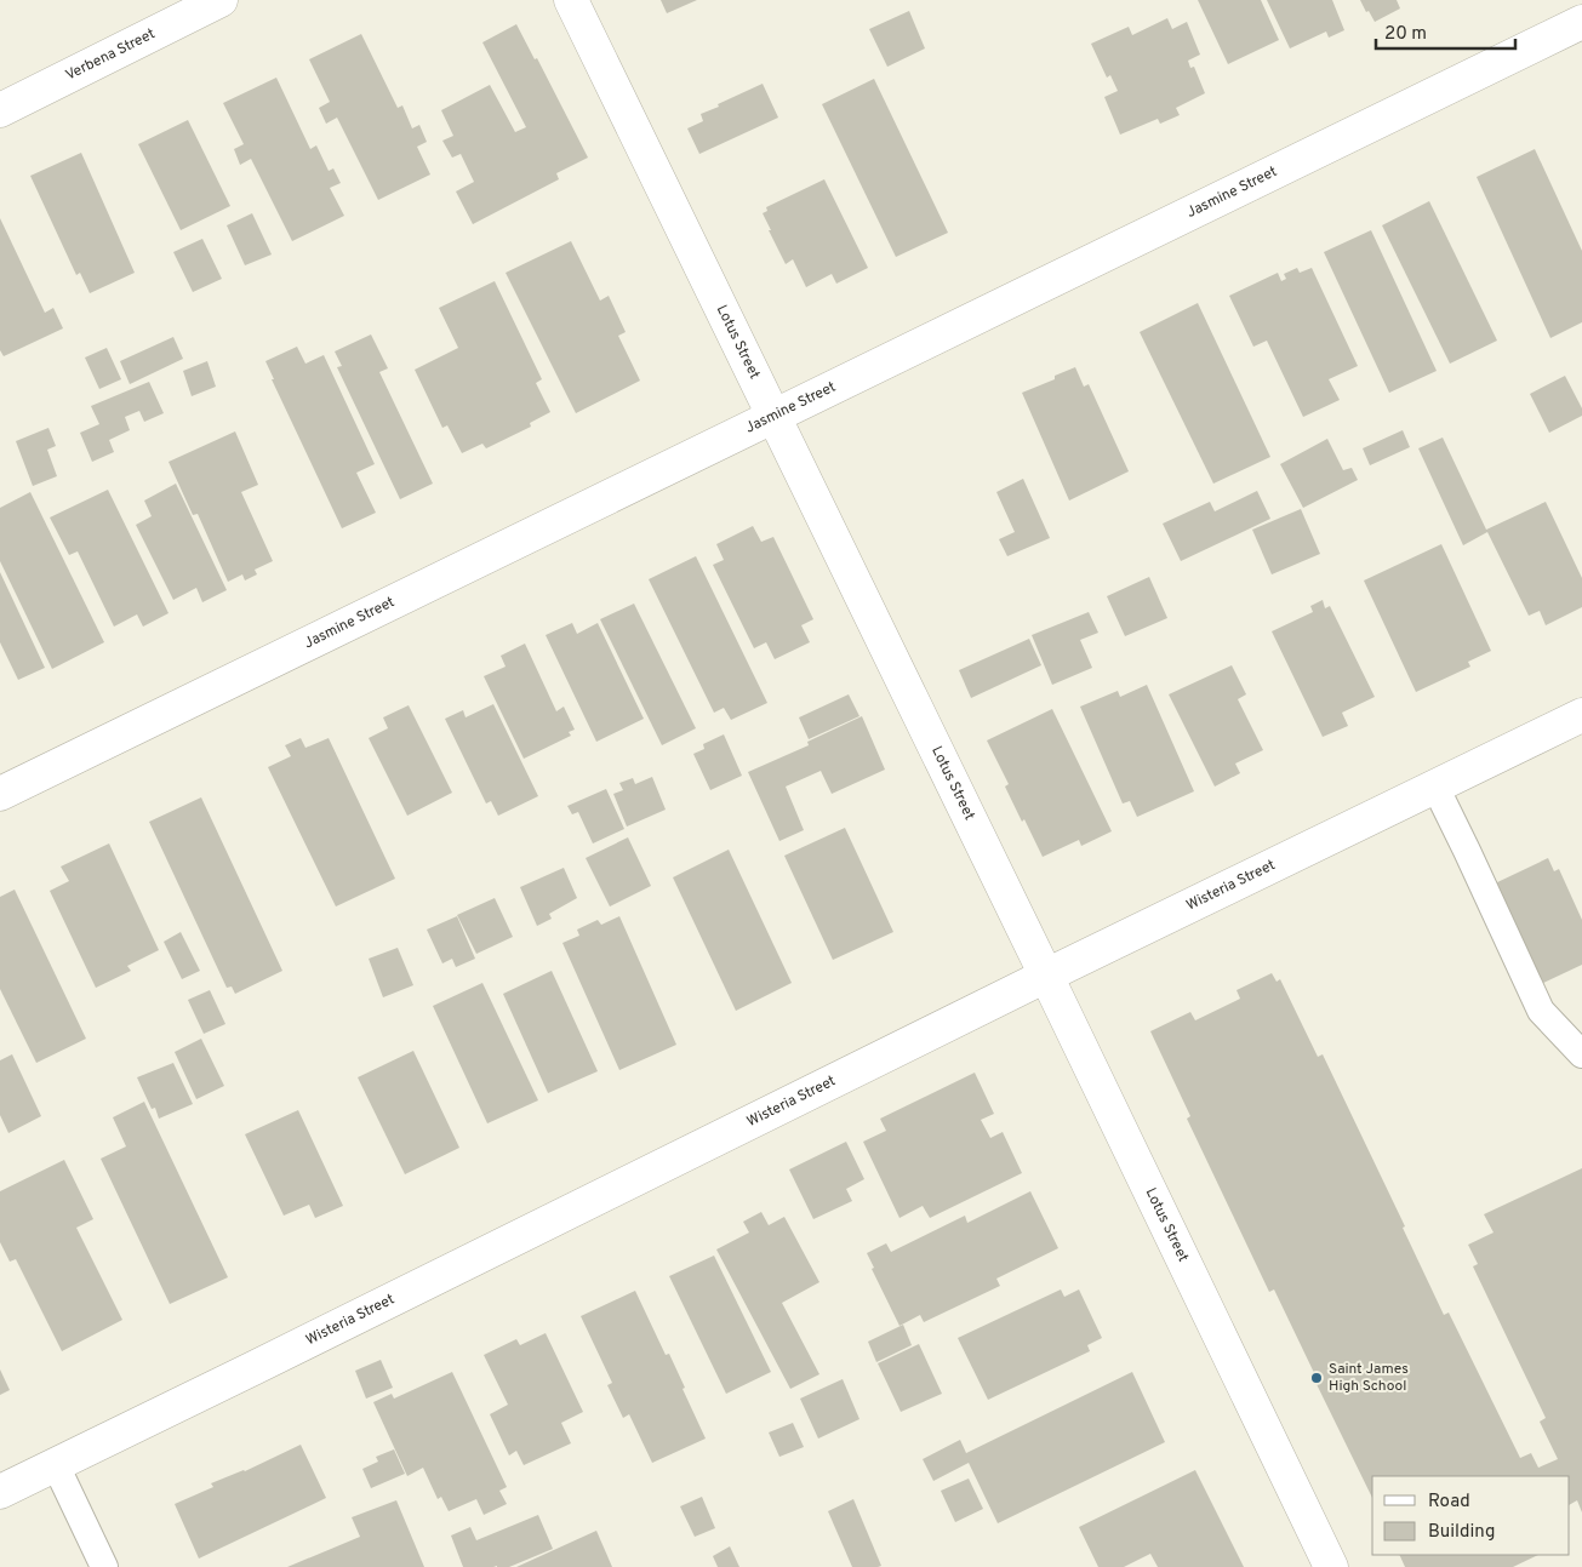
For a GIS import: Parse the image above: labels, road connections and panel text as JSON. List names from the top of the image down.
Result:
{
  "streets": {
    "street": [
      "Verbena Street",
      "Jasmine Street",
      "Lotus Street",
      "Wisteria Street"
    ]
  },
  "crossings": [
    ["Jasmine Street", "Lotus Street"],
    ["Lotus Street", "Wisteria Street"]
  ],
  "places": ["Saint James High School"],
  "legend": ["Road", "Building"],
  "scale_bar": "20 m"
}
